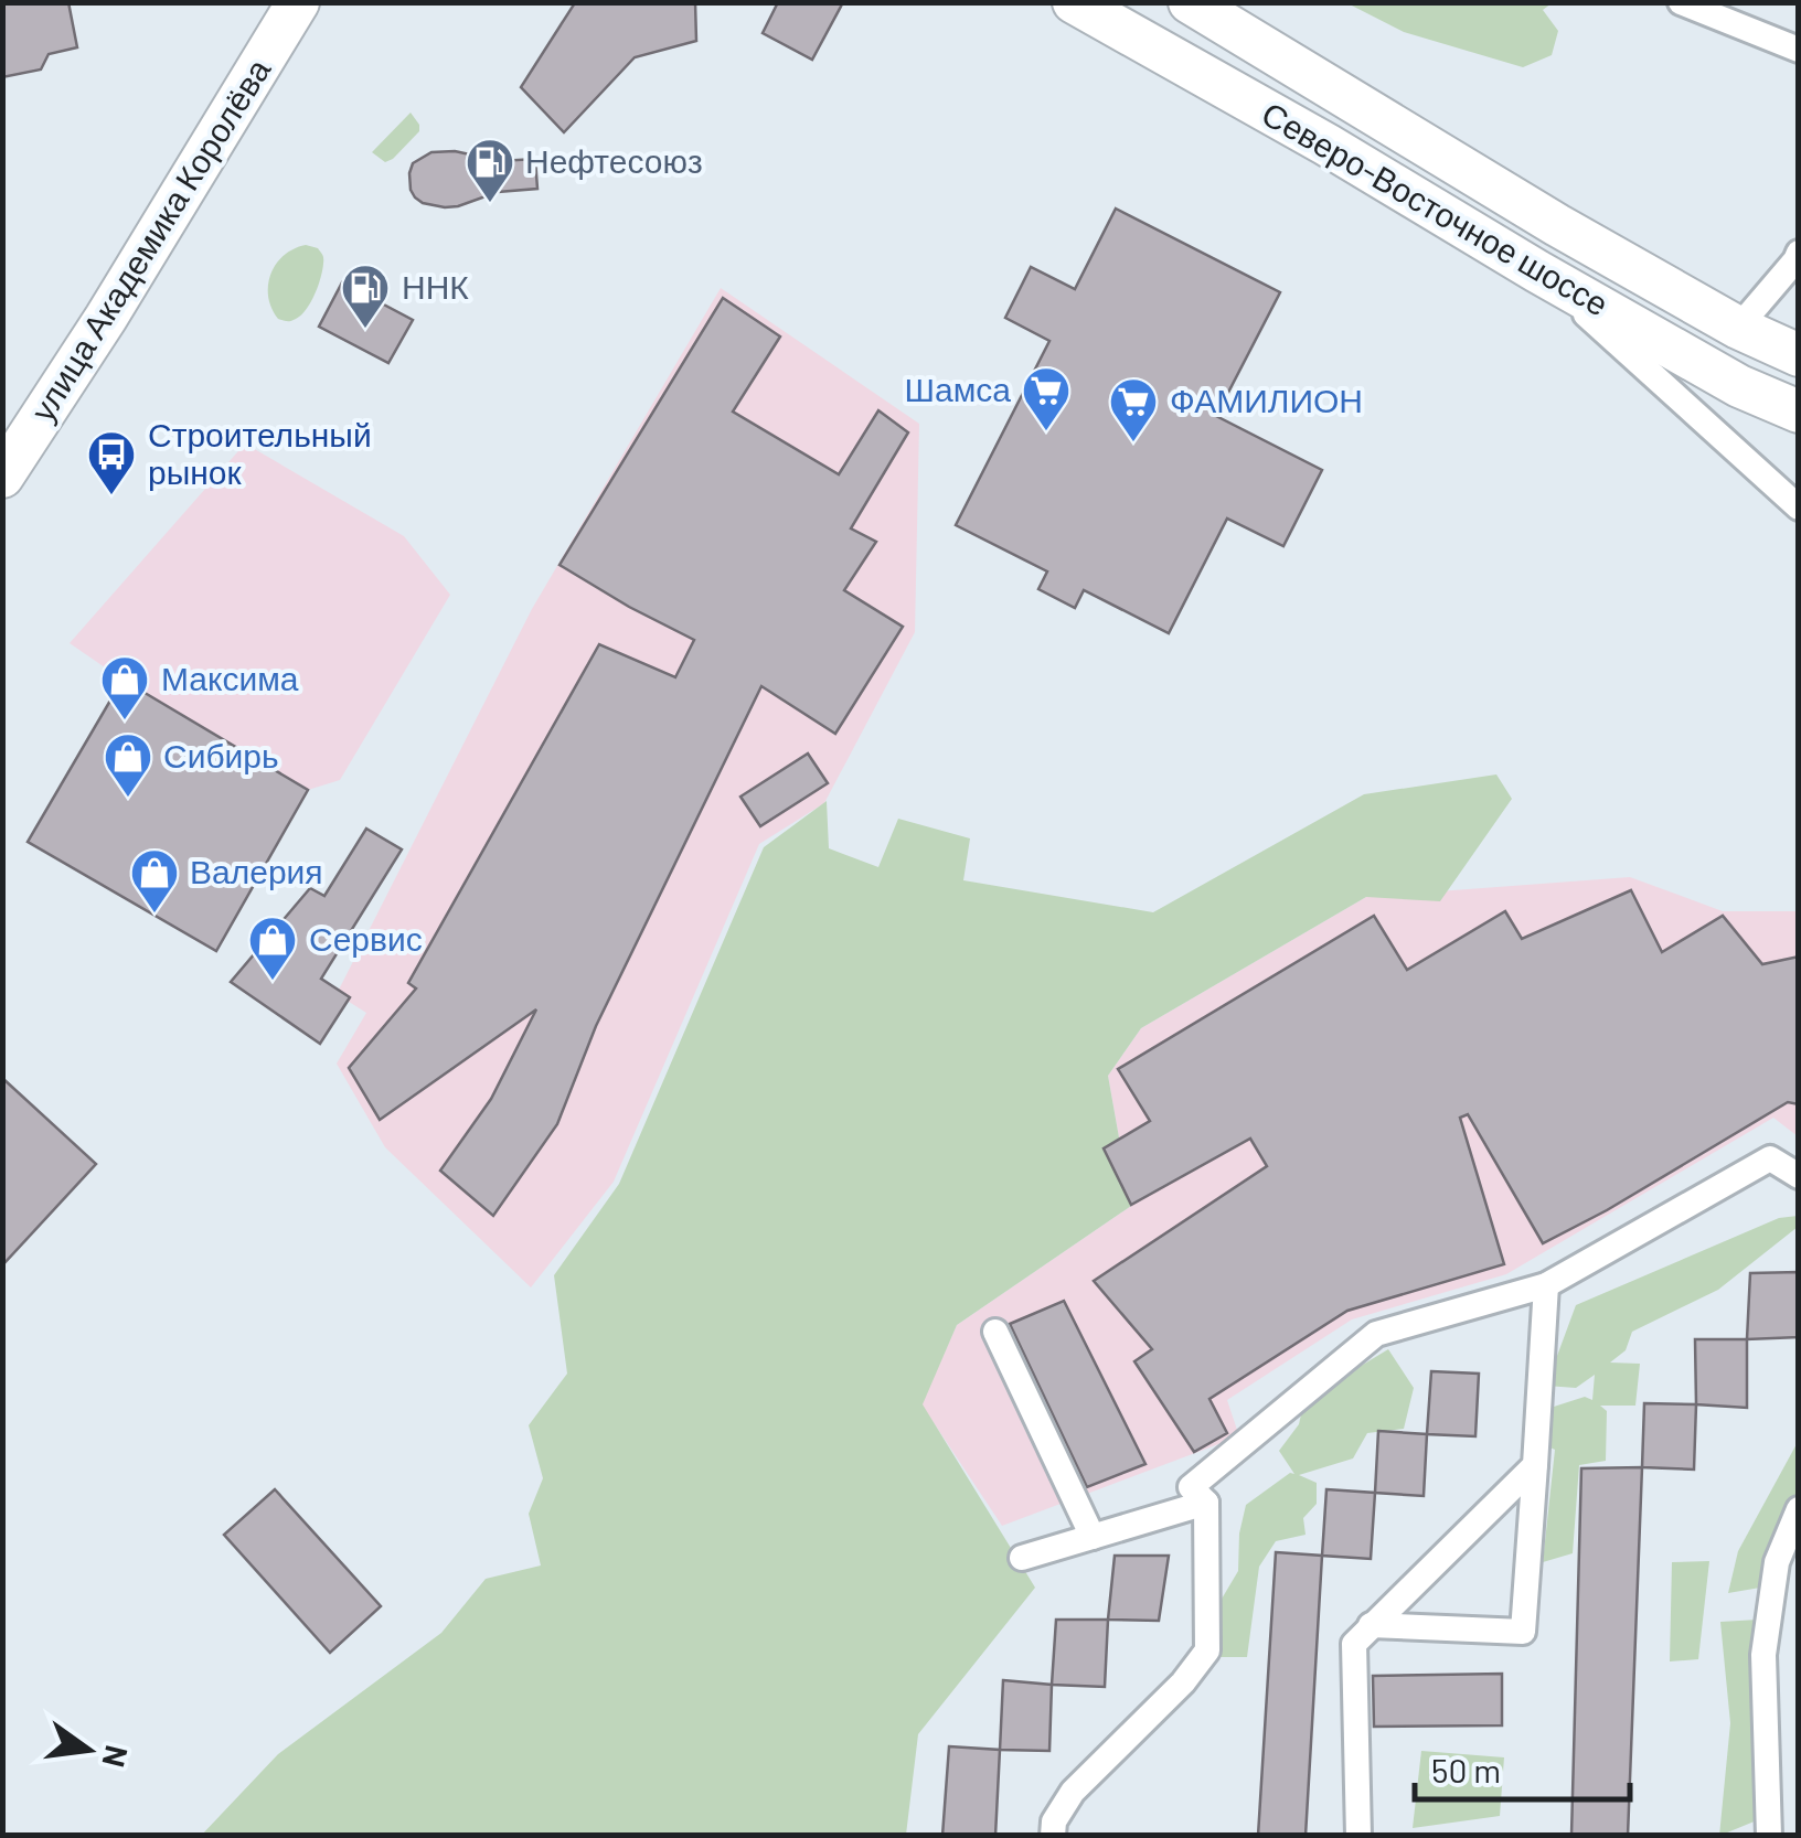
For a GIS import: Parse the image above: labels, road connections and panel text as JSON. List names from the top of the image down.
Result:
{
  "streets": {
    "main road": ["Северо-Восточное шоссе", "улица Академика Королёва"]
  },
  "places": {
    "fuel station": ["Нефтесоюз", "ННК"],
    "supermarket": ["Шамса", "ФАМИЛИОН"],
    "bus stop": ["Строительный рынок"],
    "shop": [
      "Максима",
      "Сибирь",
      "Валерия",
      "Сервис"
    ]
  },
  "scale_bar": "50 m",
  "north": "right"
}
